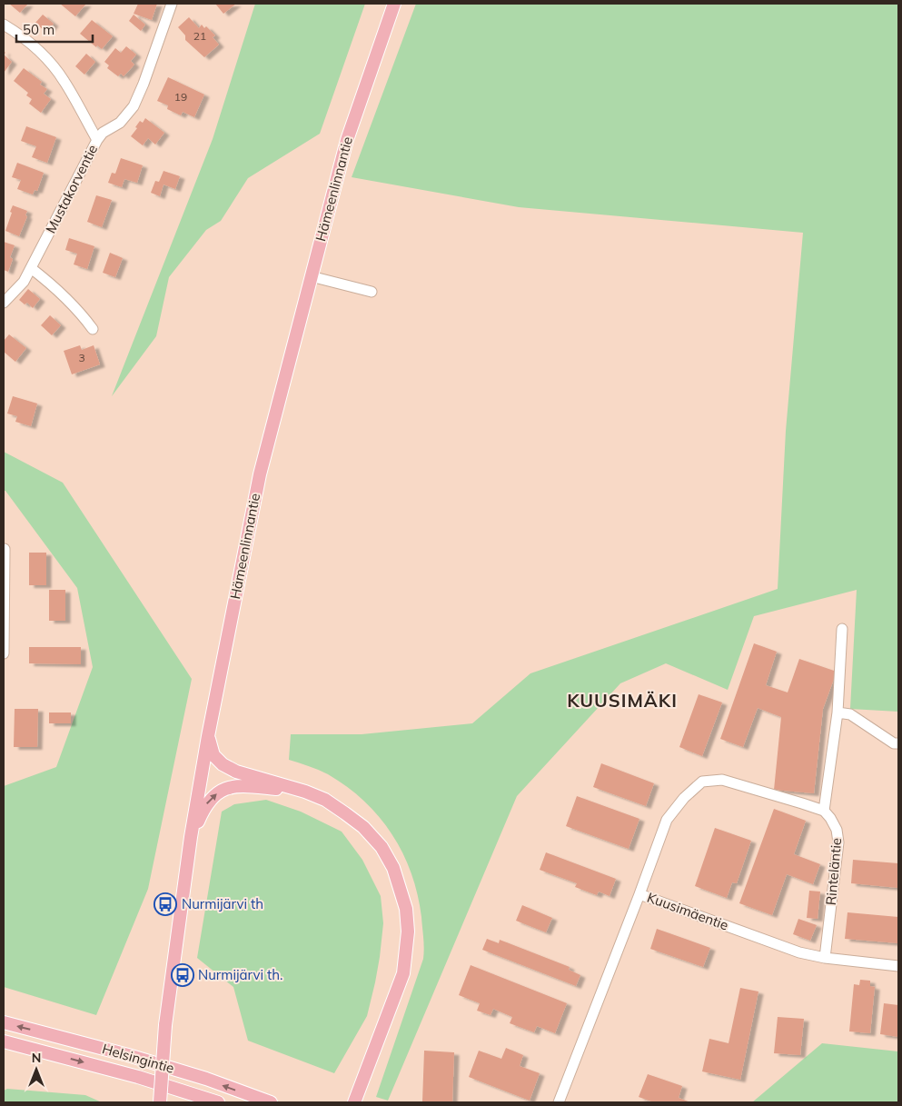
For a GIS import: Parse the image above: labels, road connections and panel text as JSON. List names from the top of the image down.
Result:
{
  "streets": {
    "main road": ["Hämeenlinnantie", "Helsingintie"],
    "street": ["Mustakorventie", "Rinteläntie", "Kuusimäentie"]
  },
  "crossings": [
    ["Rinteläntie", "Kuusimäentie"]
  ],
  "districts": ["KUUSIMÄKI"],
  "places": {
    "bus stop": ["Nurmijärvi th", "Nurmijärvi th."]
  },
  "house_numbers": ["21", "19", "3"],
  "scale_bar": "50 m",
  "north": "top"
}
